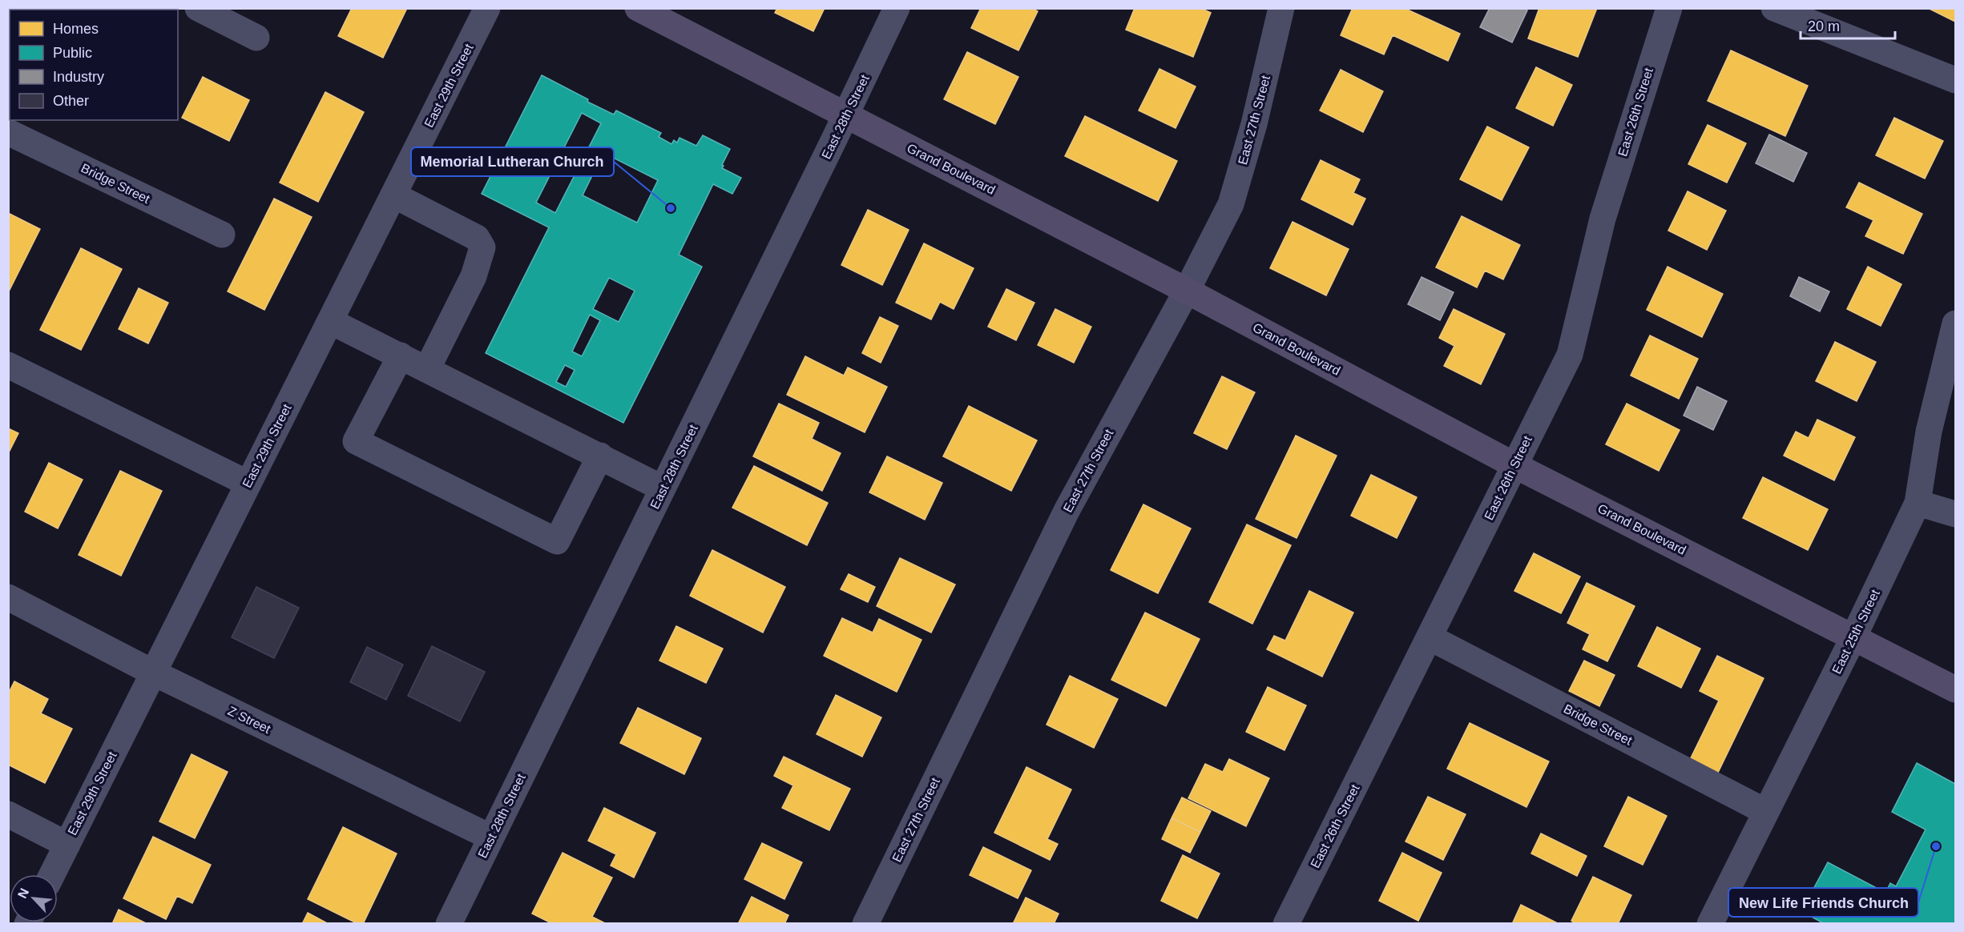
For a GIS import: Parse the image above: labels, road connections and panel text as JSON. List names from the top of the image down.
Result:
{
  "streets": {
    "main road": ["Grand Boulevard"],
    "street": [
      "East 29th Street",
      "East 26th Street",
      "East 28th Street",
      "East 27th Street",
      "Bridge Street",
      "East 25th Street",
      "Z Street"
    ]
  },
  "crossings": [
    ["East 29th Street", "Z Street"],
    ["East 26th Street", "Grand Boulevard"],
    ["East 26th Street", "Bridge Street"],
    ["East 28th Street", "Grand Boulevard"],
    ["East 28th Street", "Z Street"],
    ["East 27th Street", "Grand Boulevard"],
    ["Grand Boulevard", "East 25th Street"],
    ["Bridge Street", "East 25th Street"]
  ],
  "places": ["Memorial Lutheran Church", "New Life Friends Church"],
  "legend": [
    "Homes",
    "Public",
    "Industry",
    "Other"
  ],
  "scale_bar": "20 m",
  "north": "top left"
}
